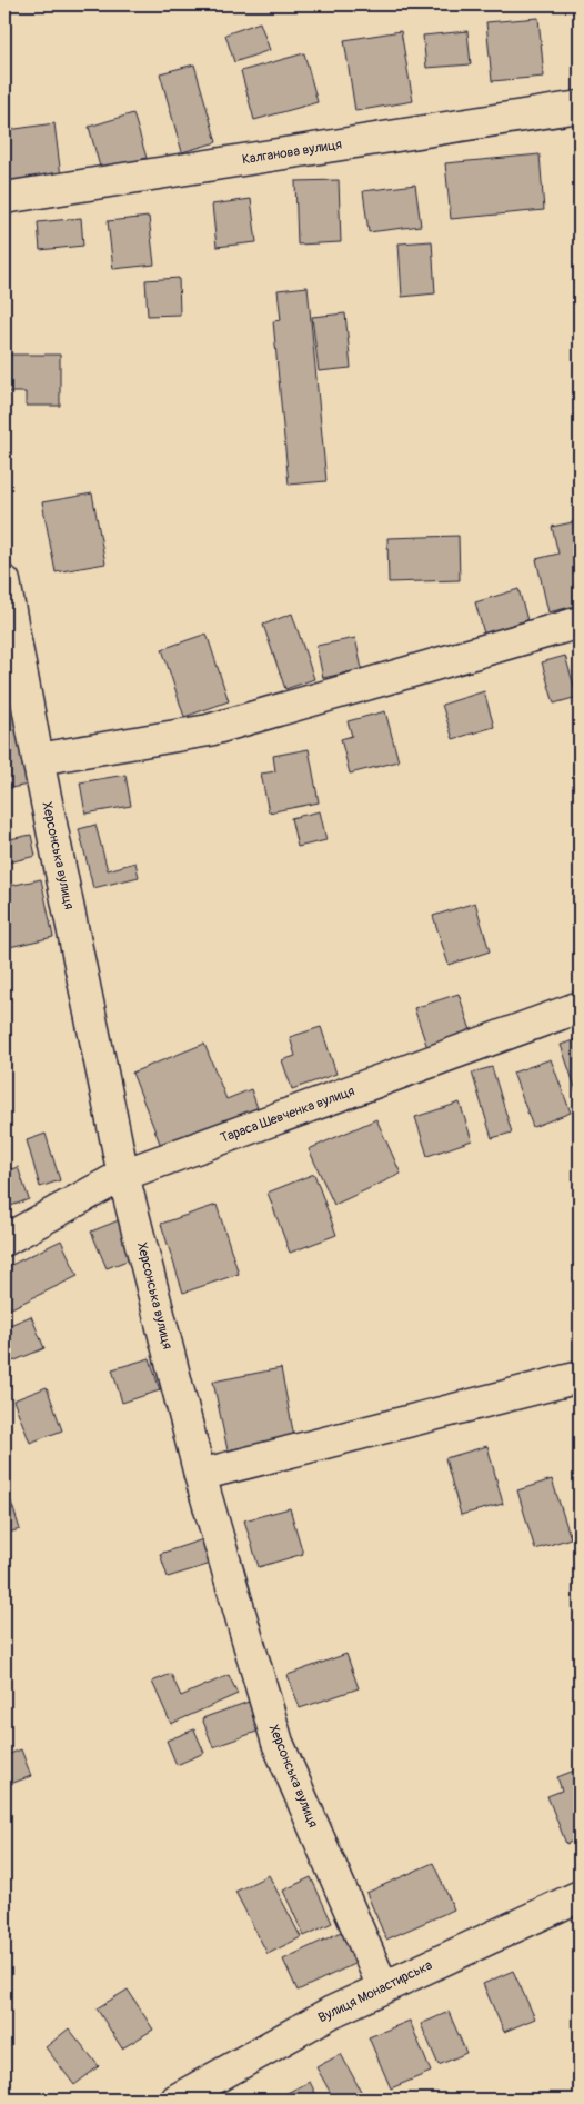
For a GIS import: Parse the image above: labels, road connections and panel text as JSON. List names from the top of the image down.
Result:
{
  "streets": {
    "street": [
      "Калганова вулиця",
      "Херсонська вулиця",
      "Тараса Шевченка вулиця",
      "Вулиця Монастирська"
    ]
  },
  "crossings": [
    ["Херсонська вулиця", "Тараса Шевченка вулиця"],
    ["Херсонська вулиця", "Вулиця Монастирська"]
  ]
}
